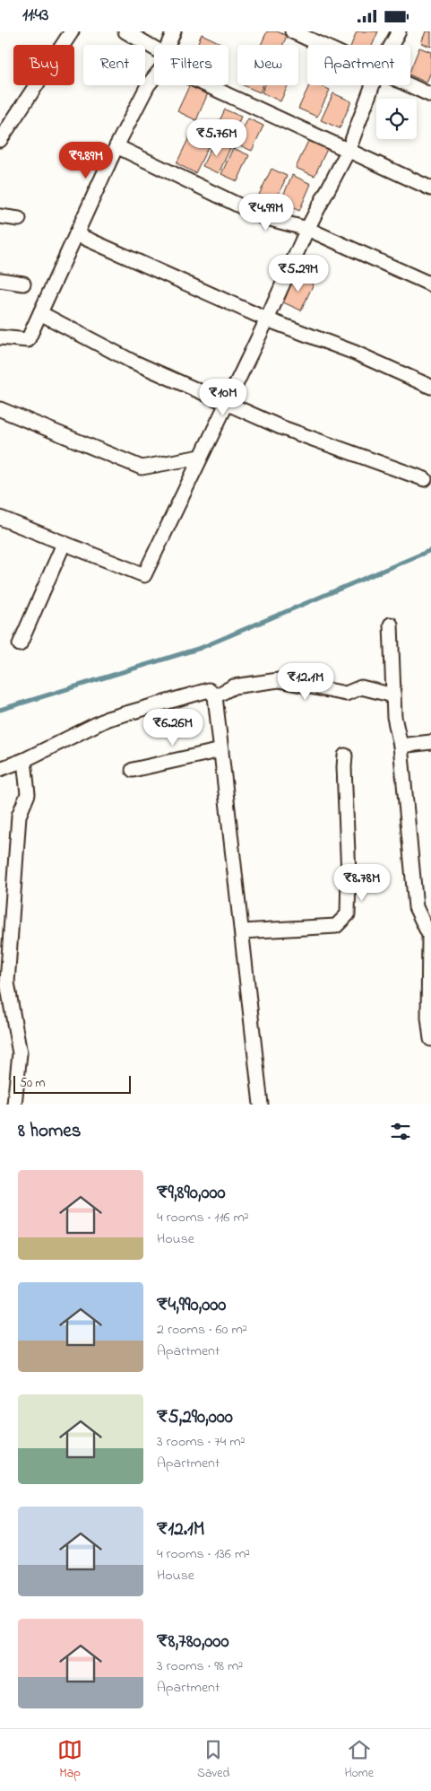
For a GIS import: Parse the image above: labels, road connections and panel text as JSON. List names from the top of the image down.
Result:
{
  "scale_bar": "50 m",
  "page": {
    "status": "11:43",
    "chip": [
      "Buy",
      "Rent",
      "Filters",
      "New",
      "Apartment"
    ],
    "price": [
      "₹5.76M",
      "₹9.89M",
      "₹4.99M",
      "₹5.29M",
      "₹10M",
      "₹12.1M",
      "₹6.26M",
      "₹8.78M"
    ],
    "scale": "50 m",
    "heading": "8 homes",
    "list": [
      {
        "name": "₹9,890,000",
        "note": "4 rooms · 116 m² · House"
      },
      {
        "name": "₹4,990,000",
        "note": "2 rooms · 60 m² · Apartment"
      },
      {
        "name": "₹5,290,000",
        "note": "3 rooms · 74 m² · Apartment"
      },
      {
        "name": "₹12.1M",
        "note": "4 rooms · 136 m² · House"
      },
      {
        "name": "₹8,780,000",
        "note": "3 rooms · 98 m² · Apartment"
      }
    ],
    "tabs": ["Map", "Saved", "Home"]
  }
}
